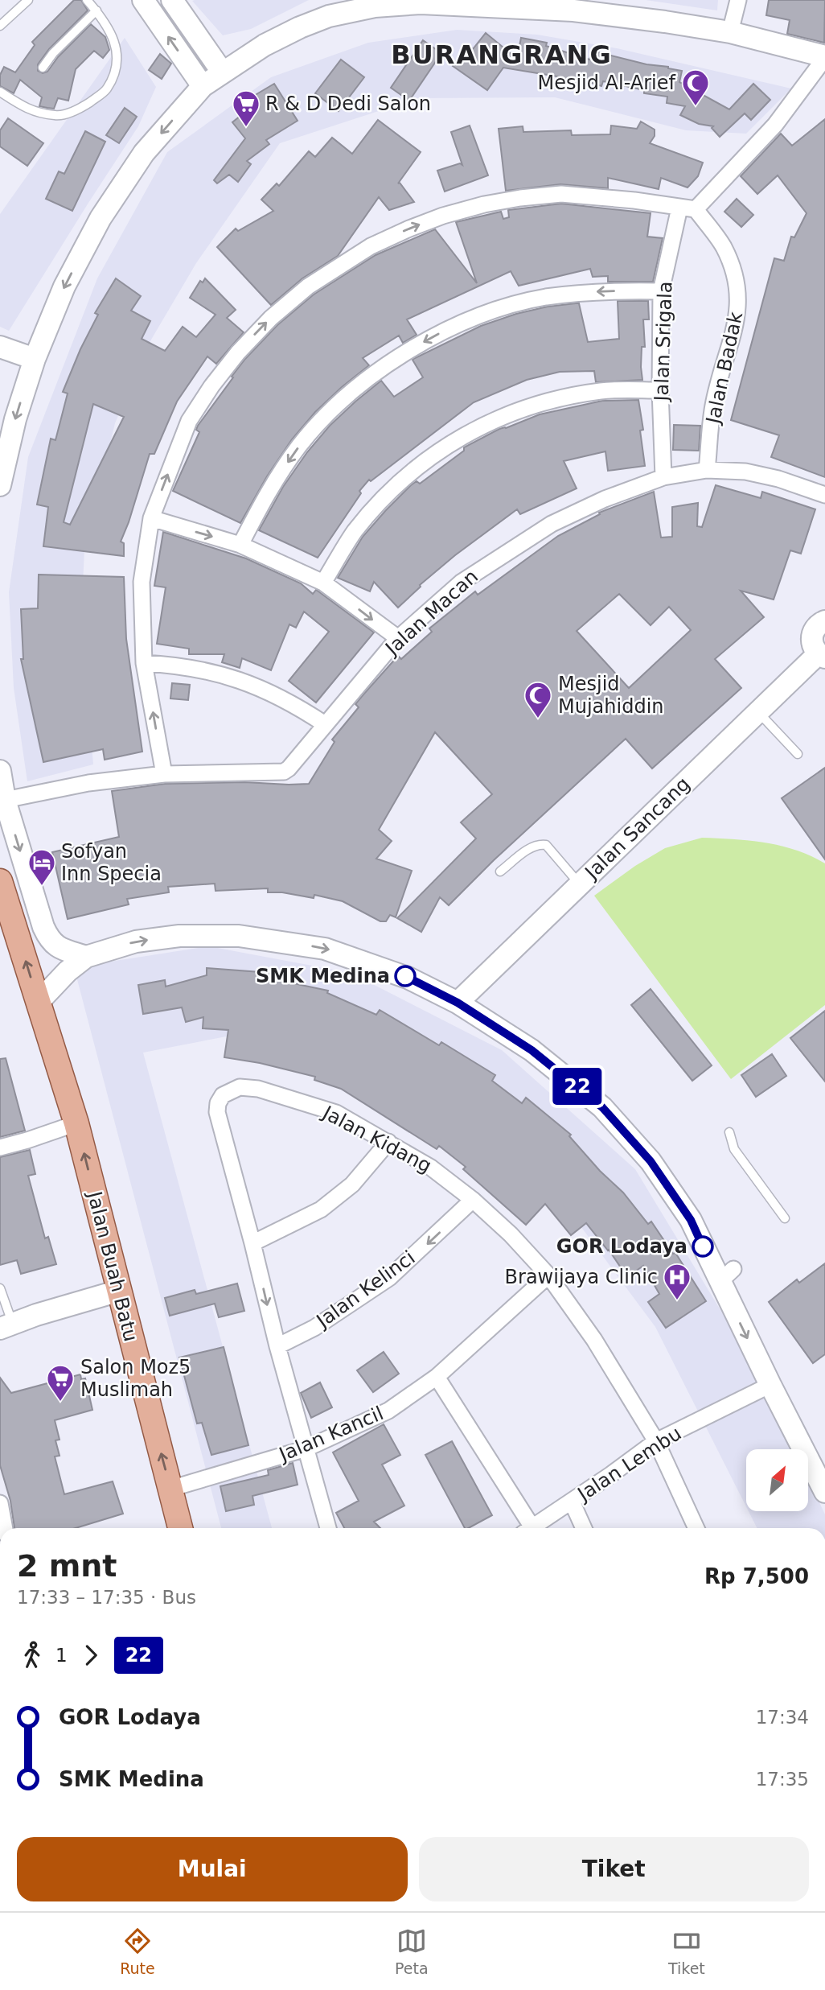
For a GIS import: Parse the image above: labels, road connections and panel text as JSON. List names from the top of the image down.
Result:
{
  "streets": {
    "main road": ["Jalan Buah Batu"],
    "street": [
      "Jalan Srigala",
      "Jalan Badak",
      "Jalan Macan",
      "Jalan Sancang",
      "Jalan Kidang",
      "Jalan Kelinci",
      "Jalan Kancil",
      "Jalan Lembu"
    ]
  },
  "crossings": [
    ["Jalan Srigala", "Jalan Badak"],
    ["Jalan Srigala", "Jalan Macan"],
    ["Jalan Badak", "Jalan Macan"],
    ["Jalan Kidang", "Jalan Kelinci"],
    ["Jalan Kidang", "Jalan Kancil"],
    ["Jalan Kidang", "Jalan Lembu"],
    ["Jalan Buah Batu", "Jalan Kancil"]
  ],
  "one_way": ["Jalan Buah Batu"],
  "districts": ["BURANGRANG"],
  "places": {
    "mosque": ["Mesjid Al-Arief", "Mesjid Mujahiddin"],
    "supermarket": ["R & D Dedi Salon", "Salon Moz5 Muslimah"],
    "hotel": ["Sofyan Inn Specia"],
    "other": ["SMK Medina", "GOR Lodaya"],
    "hospital": ["Brawijaya Clinic"]
  },
  "lines": ["bus line 22"],
  "north": "top right",
  "page": {
    "on_map": "22",
    "heading": ["2 mnt", "17:33 – 17:35 · Bus", "Rp 7,500"],
    "legs": ["1", "22"],
    "list": [
      {
        "name": "GOR Lodaya",
        "value": "17:34"
      },
      {
        "name": "SMK Medina",
        "value": "17:35"
      }
    ],
    "buttons": ["Mulai", "Tiket"],
    "tabs": ["Rute", "Peta", "Tiket"]
  }
}
